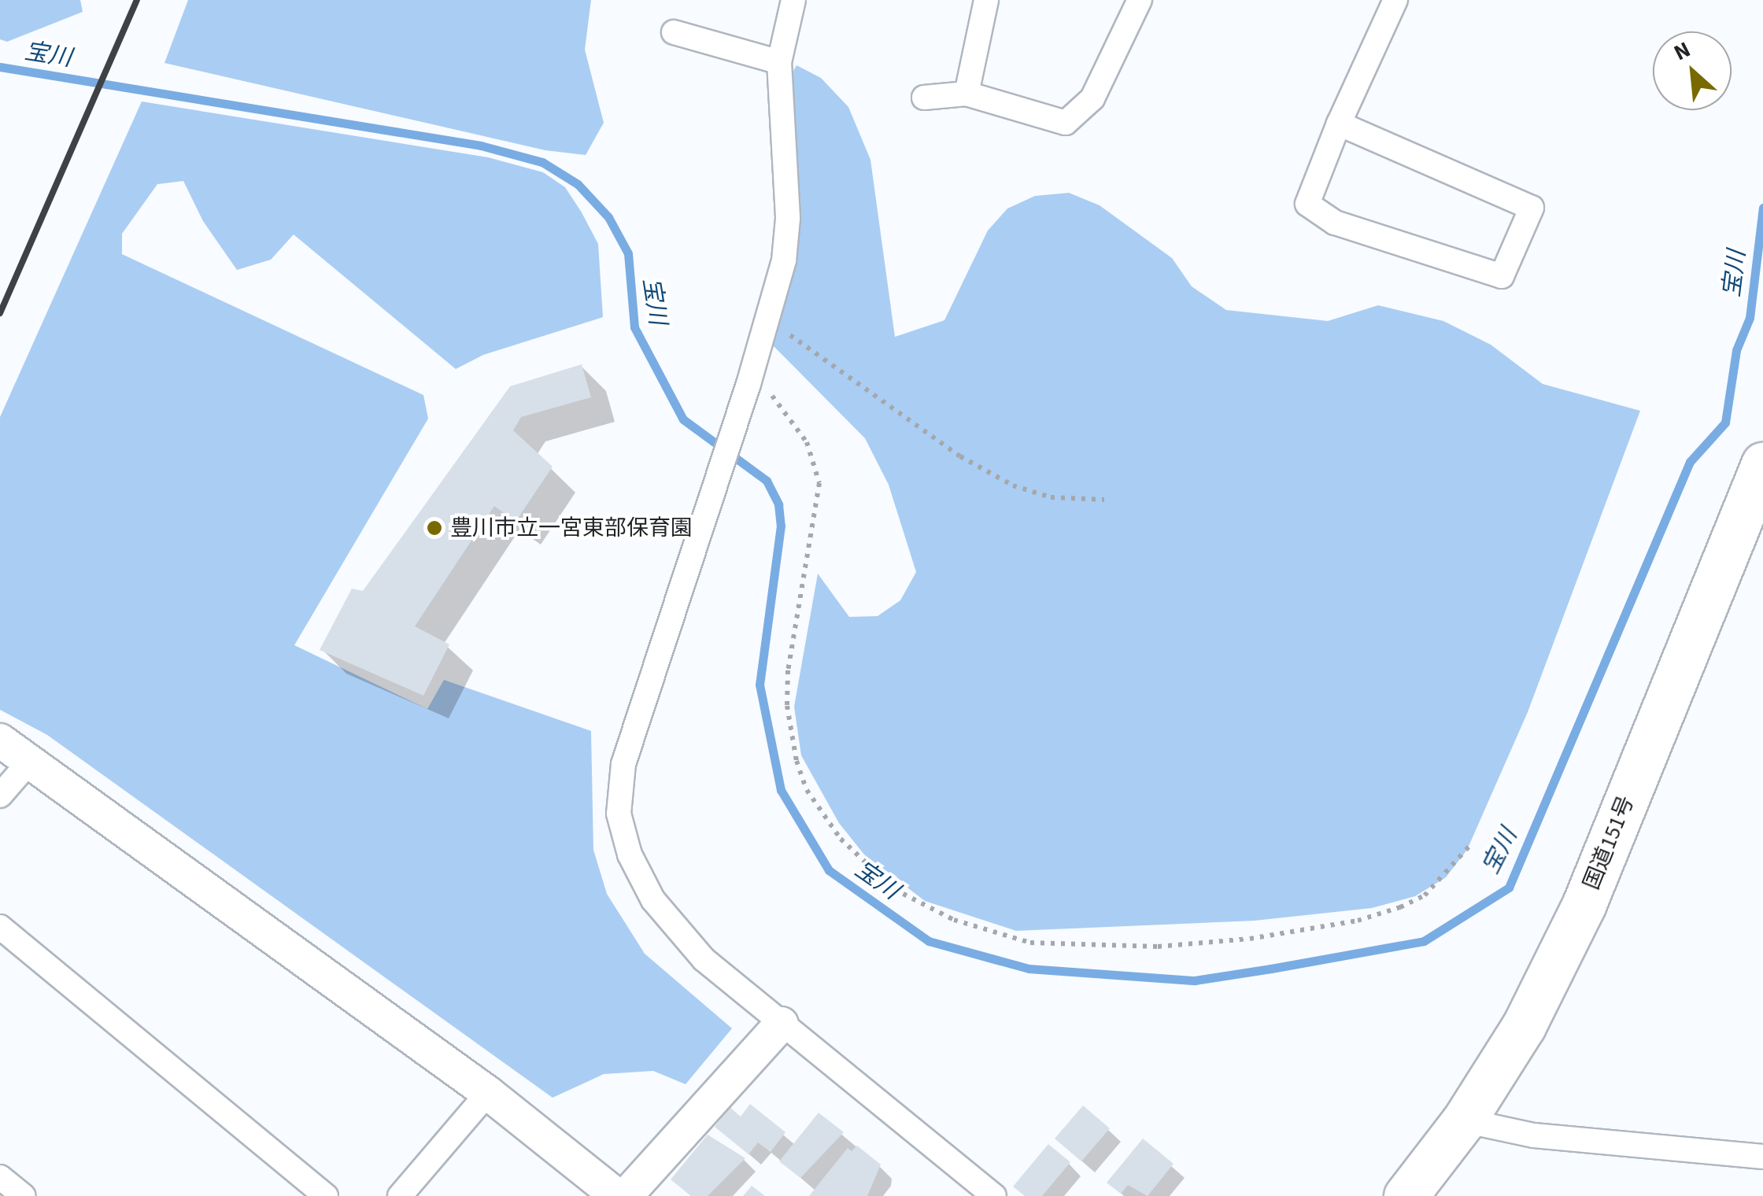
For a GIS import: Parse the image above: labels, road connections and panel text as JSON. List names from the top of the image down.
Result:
{
  "streets": {
    "highway": ["国道151号"]
  },
  "water": ["宝川"],
  "places": ["豊川市立一宮東部保育園"],
  "north": "top left"
}
